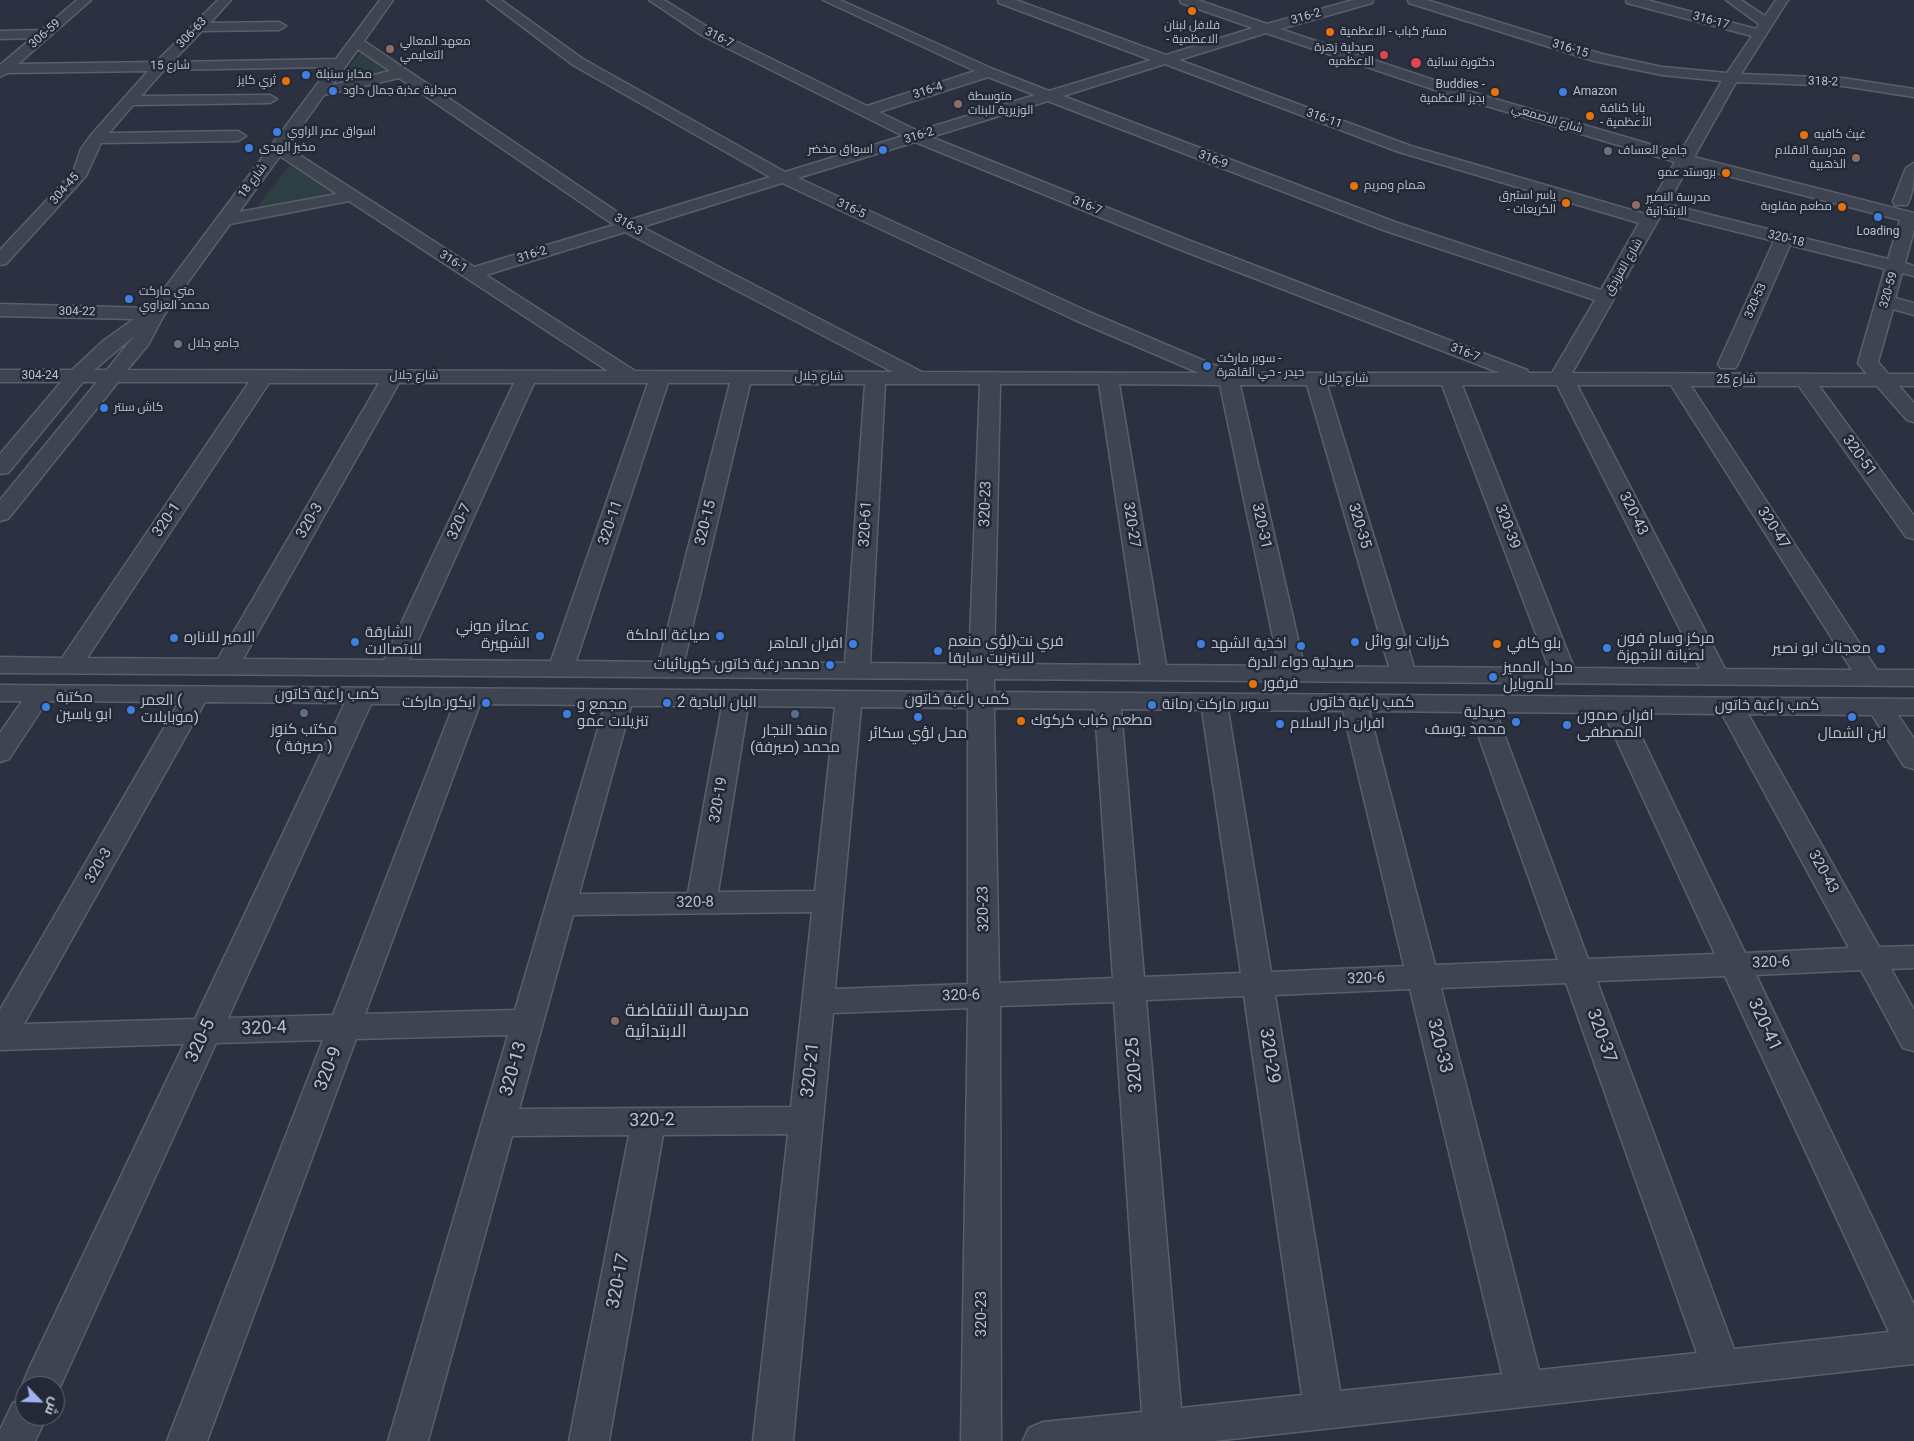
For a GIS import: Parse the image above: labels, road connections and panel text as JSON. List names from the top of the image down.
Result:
{
  "streets": {
    "street": [
      "316-2",
      "316-17",
      "306-63",
      "306-59",
      "316-7",
      "316-15",
      "شارع 15",
      "318-2",
      "316-4",
      "316-11",
      "شارع الاصمعي",
      "316-9",
      "شارع 18",
      "304-45",
      "316-5",
      "316-3",
      "320-18",
      "316-1",
      "شارع الفرزدق",
      "320-59",
      "320-53",
      "304-22",
      "304-24",
      "شارع جلال",
      "شارع 25",
      "320-51",
      "320-23",
      "320-43",
      "320-1",
      "320-3",
      "320-7",
      "320-11",
      "320-15",
      "320-61",
      "320-27",
      "320-31",
      "320-35",
      "320-39",
      "320-47",
      "كمب راغبة خاتون",
      "320-19",
      "320-8",
      "320-6",
      "320-41",
      "320-4",
      "320-37",
      "320-5",
      "320-33",
      "320-29",
      "320-25",
      "320-9",
      "320-13",
      "320-21",
      "320-2",
      "320-17"
    ]
  },
  "crossings": [
    ["316-2", "316-7"],
    ["316-2", "316-11"],
    ["316-2", "شارع الاصمعي"],
    ["316-2", "316-9"],
    ["316-2", "316-5"],
    ["316-2", "316-3"],
    ["316-2", "316-1"],
    ["316-17", "شارع الفرزدق"],
    ["306-63", "شارع 15"],
    ["306-63", "304-45"],
    ["306-59", "شارع 15"],
    ["316-7", "316-4"],
    ["316-7", "شارع جلال"],
    ["316-15", "318-2"],
    ["316-15", "شارع الفرزدق"],
    ["شارع 15", "شارع 18"],
    ["شارع 15", "304-45"],
    ["318-2", "شارع الفرزدق"],
    ["316-4", "316-9"],
    ["316-11", "320-18"],
    ["316-11", "شارع الفرزدق"],
    ["شارع الاصمعي", "شارع الفرزدق"],
    ["شارع الاصمعي", "320-59"],
    ["316-9", "شارع الفرزدق"],
    ["شارع 18", "316-3"],
    ["شارع 18", "316-1"],
    ["شارع 18", "304-22"],
    ["شارع 18", "304-24"],
    ["شارع 18", "شارع جلال"],
    ["316-5", "شارع جلال"],
    ["316-5", "320-31"],
    ["316-3", "شارع جلال"],
    ["320-18", "شارع الفرزدق"],
    ["320-18", "320-59"],
    ["320-18", "320-53"],
    ["316-1", "شارع جلال"],
    ["شارع الفرزدق", "شارع جلال"],
    ["شارع الفرزدق", "شارع 25"],
    ["شارع الفرزدق", "320-43"],
    ["320-59", "شارع 25"],
    ["320-53", "شارع 25"],
    ["304-24", "شارع جلال"],
    ["شارع جلال", "شارع 25"],
    ["شارع جلال", "320-23"],
    ["شارع جلال", "320-43"],
    ["شارع جلال", "320-1"],
    ["شارع جلال", "320-3"],
    ["شارع جلال", "320-7"],
    ["شارع جلال", "320-11"],
    ["شارع جلال", "320-15"],
    ["شارع جلال", "320-61"],
    ["شارع جلال", "320-27"],
    ["شارع جلال", "320-31"],
    ["شارع جلال", "320-35"],
    ["شارع جلال", "320-39"],
    ["شارع 25", "320-51"],
    ["شارع 25", "320-43"],
    ["شارع 25", "320-47"],
    ["320-23", "كمب راغبة خاتون"],
    ["320-23", "320-6"],
    ["320-43", "كمب راغبة خاتون"],
    ["320-43", "320-6"],
    ["320-1", "كمب راغبة خاتون"],
    ["320-3", "كمب راغبة خاتون"],
    ["320-3", "320-4"],
    ["320-7", "كمب راغبة خاتون"],
    ["320-11", "كمب راغبة خاتون"],
    ["320-15", "كمب راغبة خاتون"],
    ["320-61", "كمب راغبة خاتون"],
    ["320-61", "320-21"],
    ["320-27", "كمب راغبة خاتون"],
    ["320-31", "كمب راغبة خاتون"],
    ["320-35", "كمب راغبة خاتون"],
    ["320-39", "كمب راغبة خاتون"],
    ["320-47", "كمب راغبة خاتون"],
    ["كمب راغبة خاتون", "320-19"],
    ["كمب راغبة خاتون", "320-41"],
    ["كمب راغبة خاتون", "320-37"],
    ["كمب راغبة خاتون", "320-5"],
    ["كمب راغبة خاتون", "320-33"],
    ["كمب راغبة خاتون", "320-29"],
    ["كمب راغبة خاتون", "320-25"],
    ["كمب راغبة خاتون", "320-9"],
    ["كمب راغبة خاتون", "320-13"],
    ["كمب راغبة خاتون", "320-21"],
    ["320-19", "320-8"],
    ["320-8", "320-13"],
    ["320-8", "320-21"],
    ["320-6", "320-41"],
    ["320-6", "320-37"],
    ["320-6", "320-33"],
    ["320-6", "320-29"],
    ["320-6", "320-25"],
    ["320-6", "320-21"],
    ["320-4", "320-5"],
    ["320-4", "320-9"],
    ["320-4", "320-13"],
    ["320-13", "320-2"],
    ["320-21", "320-2"],
    ["320-2", "320-17"]
  ],
  "places": [
    "فلافل لبنان - الاعظمية",
    "مستر كباب - الاعظمية",
    "معهد المعالي التعليمي",
    "صيدلية زهرة الاعظميه",
    "دكتورة نسائية",
    "مخابز سنبلة",
    "ثري كايز",
    "صيدلية عذبة جمال داود",
    "Buddies - بديز الاعظمية",
    "Amazon",
    "متوسطة الوزيرية للبنات",
    "بابا كنافة - الأعظمية",
    "اسواق عمر الراوي",
    "غيث كافيه",
    "مخبز الهدى",
    "اسواق مخضر",
    "جامع العساف",
    "مدرسة الاقلام الذهبية",
    "بروستد عمو",
    "همام ومريم",
    "ياسر استبرق - الكريعات",
    "مدرسة النصير الابتدائية",
    "مطعم مقلوبة",
    "Loading",
    "مني ماركت محمد العزاوي",
    "جامع جلال",
    "سوبر ماركت - حيدر - حي القاهرة",
    "كاش سنتر",
    "عصائر موني الشهيرة",
    "صياغة الملكة",
    "الامير للاناره",
    "الشارقة للاتصالات",
    "كرزات ابو وائل",
    "افران الماهر",
    "اخذية الشهد",
    "بلو كافي",
    "صيدلية دواء الدرة",
    "مركز وسام فون لصيانة الأجهزة",
    "معجنات ابو نصير",
    "فري نت(لؤي منعم للانترنيت سابقا",
    "محمد رغبة خاتون كهربائيات",
    "محل المميز للموبايل",
    "فرفور",
    "ايكور ماركت",
    "البان البادية 2",
    "سوبر ماركت رمانة",
    "مكتبة ابو ياسين",
    "العمر ( موبايلات)",
    "مكتب كنوز ( صيرفة )",
    "مجمع و تنزيلات عمو",
    "منفذ النجار محمد (صيرفة)",
    "محل لؤي سكائر",
    "لبن الشمال",
    "مطعم كباب كركوك",
    "صيدلية محمد يوسف",
    "افران دار السلام",
    "افران صمون المصطفى",
    "مدرسة الانتفاضة الابتدائية"
  ],
  "north": "bottom right"
}
